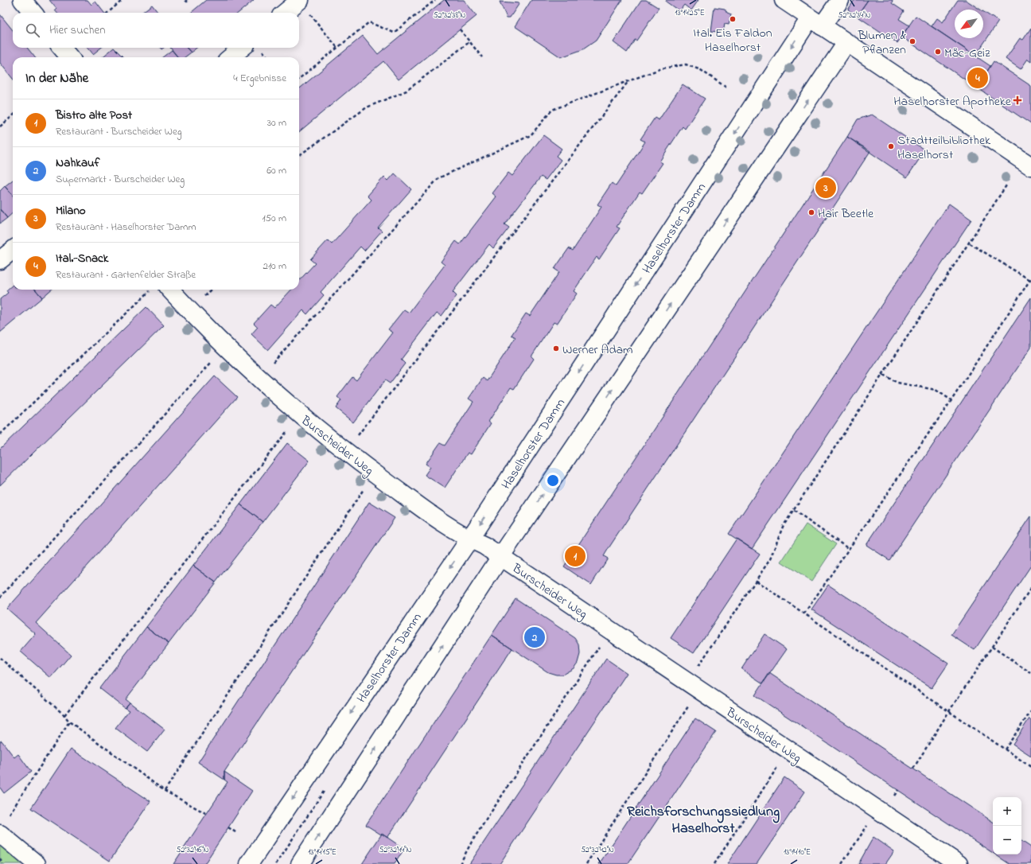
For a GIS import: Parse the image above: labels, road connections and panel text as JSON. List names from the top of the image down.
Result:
{
  "streets": {
    "street": ["Haselhorster Damm", "Burscheider Weg"]
  },
  "crossings": [
    ["Haselhorster Damm", "Burscheider Weg"]
  ],
  "districts": ["Reichsforschungssiedlung Haselhorst"],
  "places": {
    "other": [
      "Ital. Eis Faldon Haselhorst",
      "Blumen & Pflanzen",
      "Mäc-Geiz",
      "Stadtteilbibliothek Haselhorst",
      "Hair Beetle",
      "Werner Adam"
    ],
    "health": ["Haselhorster Apotheke"]
  },
  "north": "bottom left",
  "page": {
    "search": "Hier suchen",
    "heading": ["In der Nähe", "4 Ergebnisse"],
    "pins": [
      "4",
      "3",
      "1",
      "2"
    ],
    "list": [
      {
        "mark": "1",
        "name": "Bistro alte Post",
        "note": "Restaurant · Burscheider Weg",
        "value": "30 m"
      },
      {
        "mark": "2",
        "name": "Nahkauf",
        "note": "Supermarkt · Burscheider Weg",
        "value": "60 m"
      },
      {
        "mark": "3",
        "name": "Milano",
        "note": "Restaurant · Haselhorster Damm",
        "value": "150 m"
      },
      {
        "mark": "4",
        "name": "Ital.-Snack",
        "note": "Restaurant · Gartenfelder Straße",
        "value": "210 m"
      }
    ],
    "map_buttons": ["+", "−"]
  },
  "coordinates": [
    "13°14'25\"E",
    "52°32'38\"N",
    "52°32'34\"N",
    "52°32'46\"N",
    "52°32'44\"N",
    "52°32'42\"N",
    "13°14'15\"E",
    "13°14'10\"E"
  ]
}
